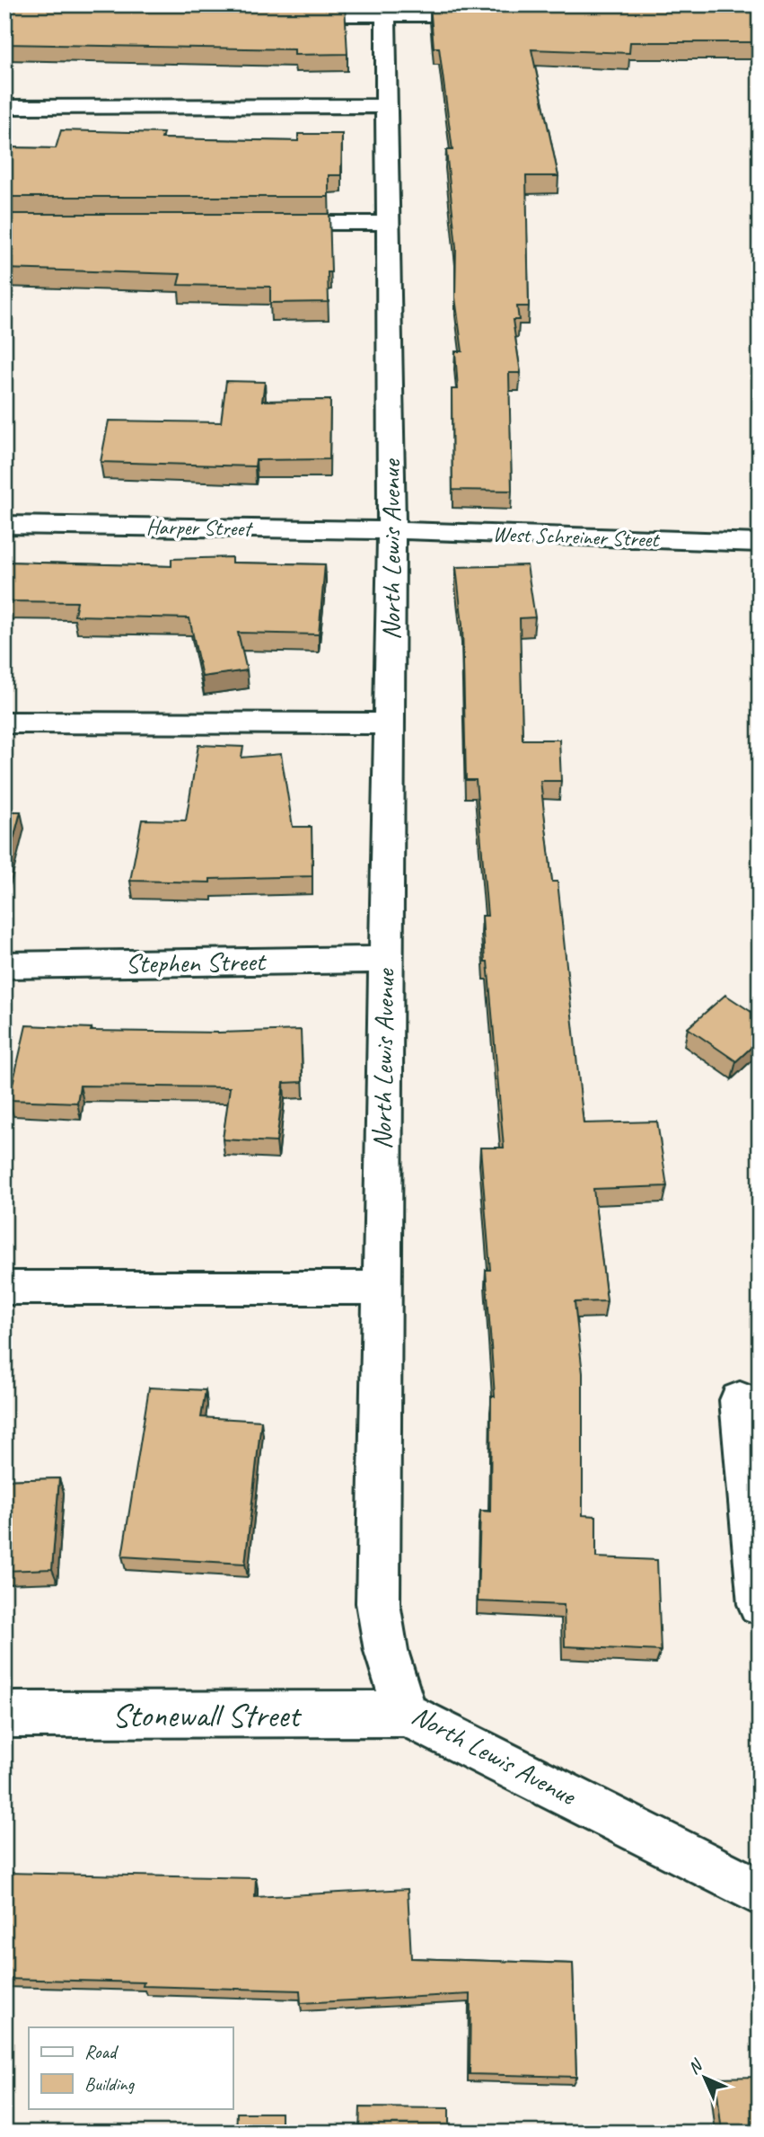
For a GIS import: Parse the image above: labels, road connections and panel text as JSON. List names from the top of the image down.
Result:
{
  "streets": {
    "street": [
      "Harper Street",
      "West Schreiner Street",
      "North Lewis Avenue",
      "Stephen Street",
      "Stonewall Street"
    ]
  },
  "crossings": [
    ["Harper Street", "West Schreiner Street"],
    ["Harper Street", "North Lewis Avenue"],
    ["West Schreiner Street", "North Lewis Avenue"],
    ["North Lewis Avenue", "Stephen Street"],
    ["North Lewis Avenue", "Stonewall Street"]
  ],
  "legend": ["Road", "Building"],
  "north": "top left"
}
